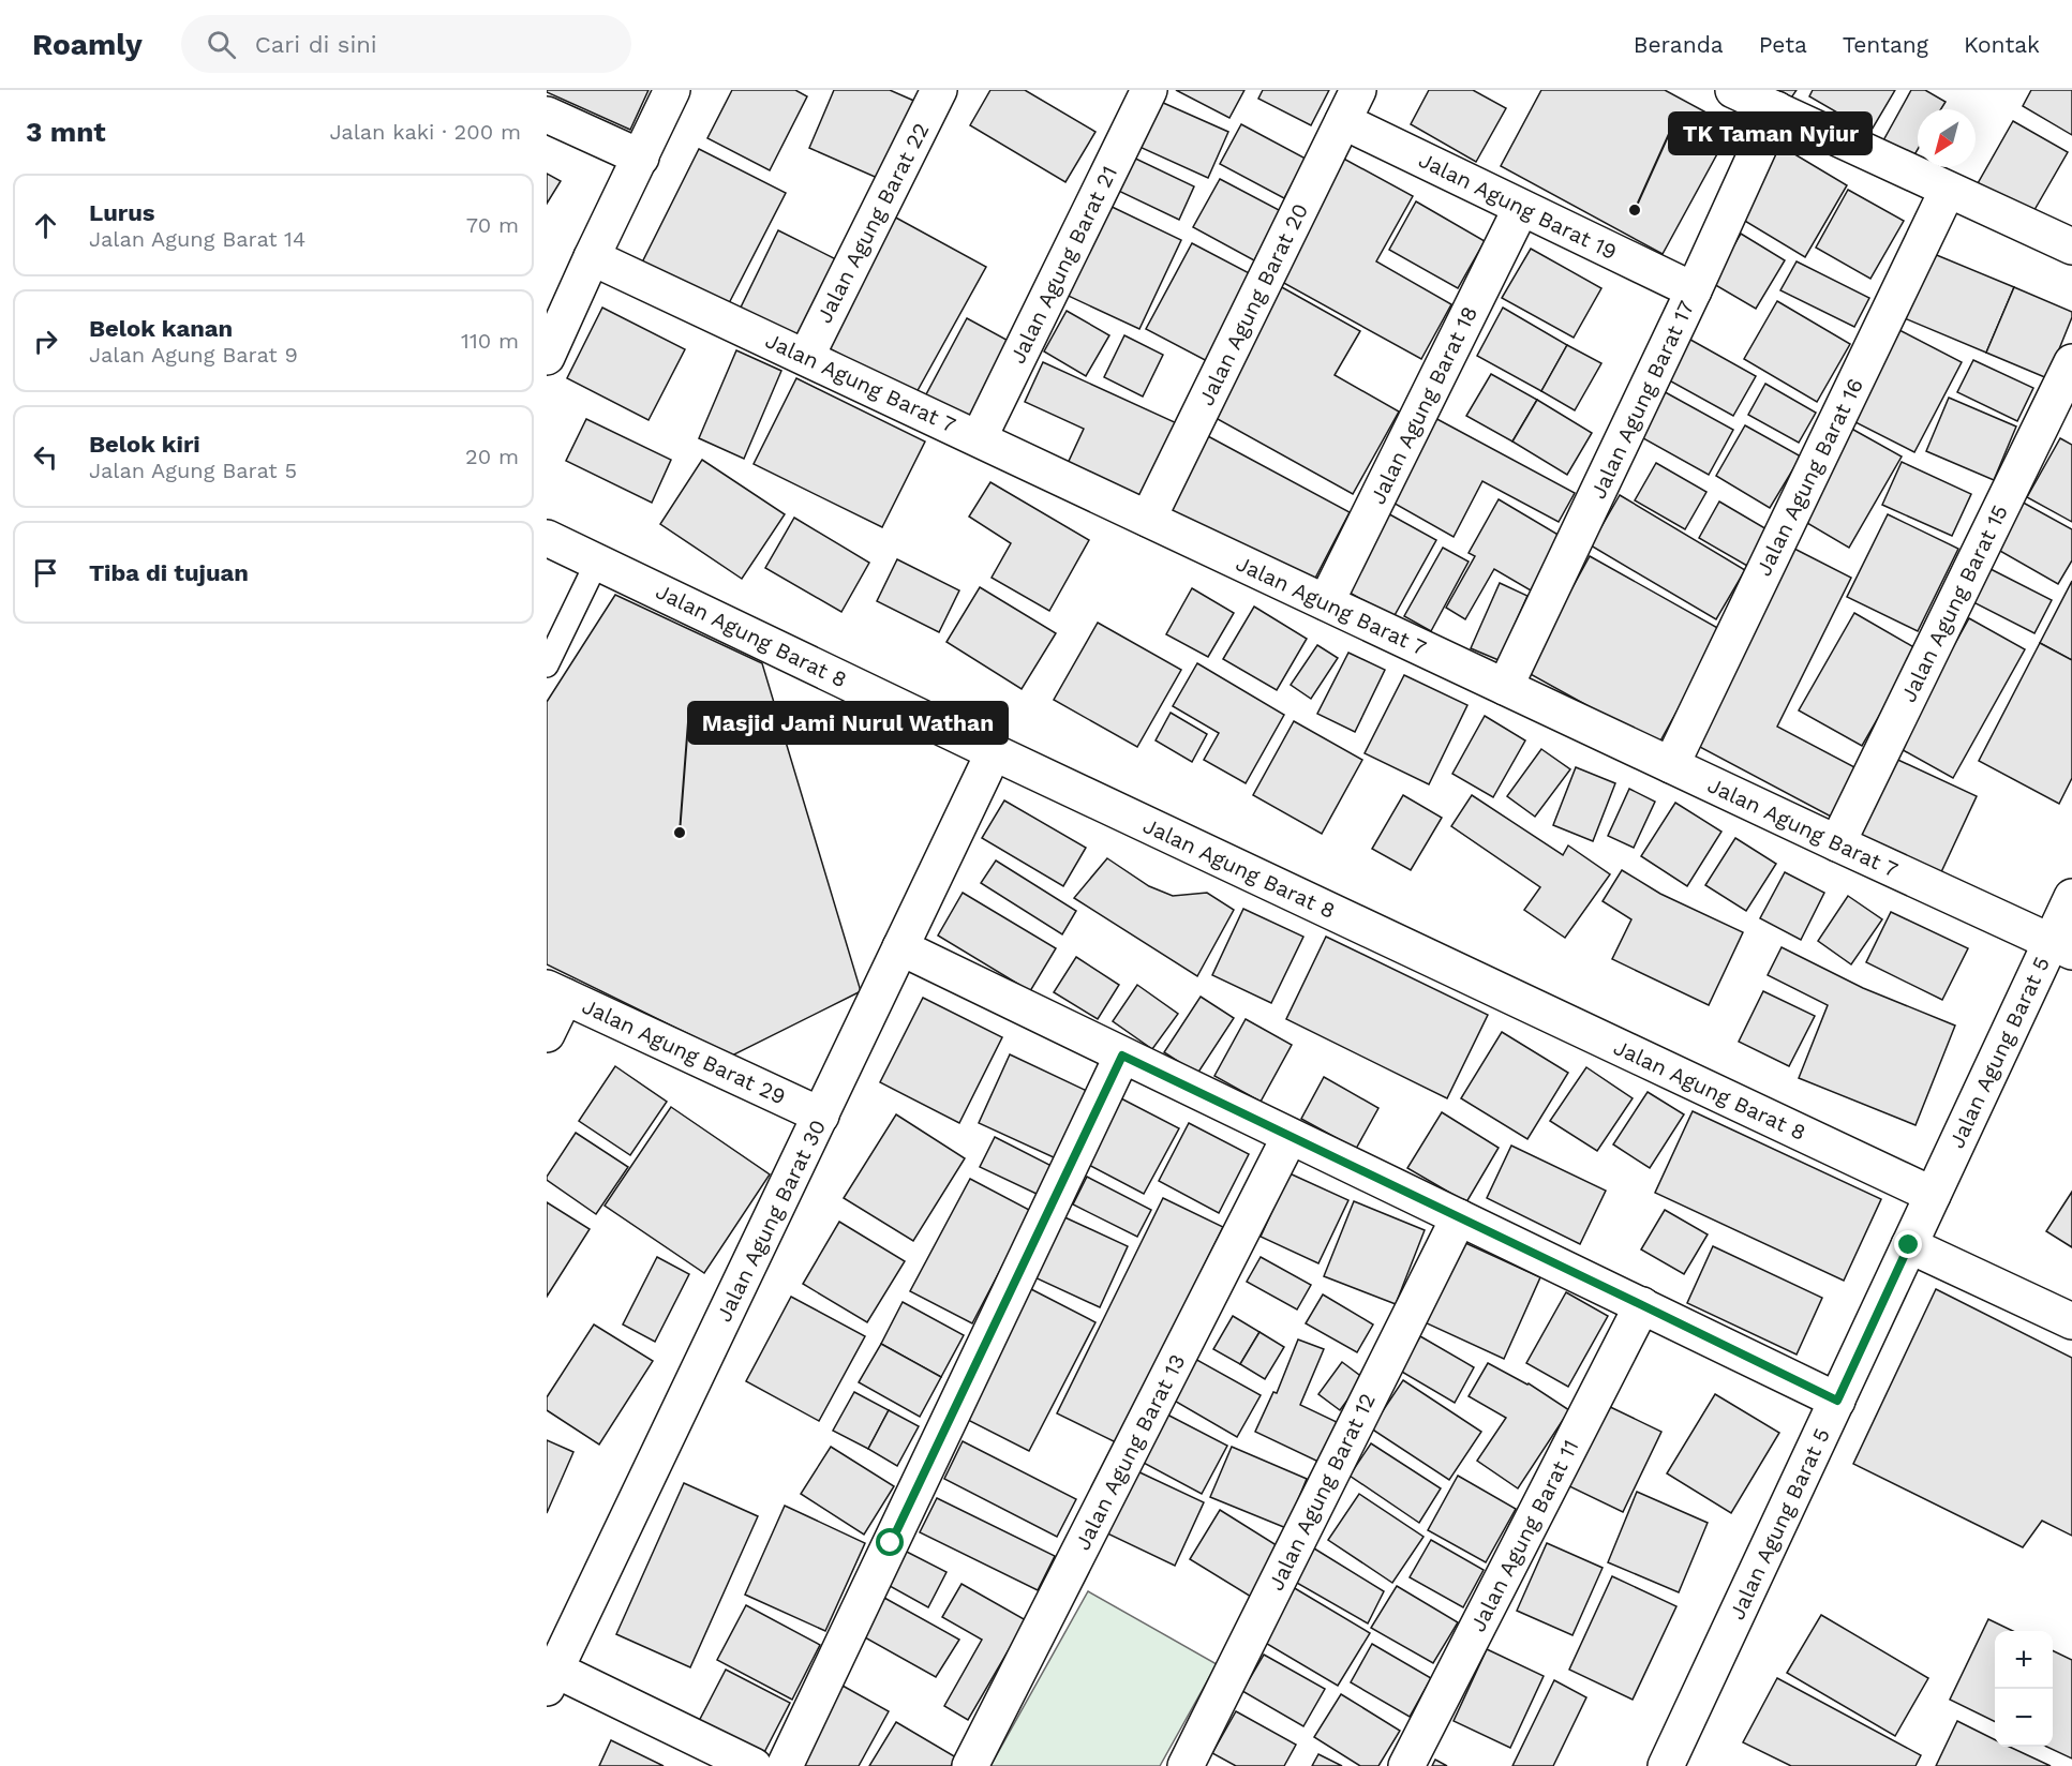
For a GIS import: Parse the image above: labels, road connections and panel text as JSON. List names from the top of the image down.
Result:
{
  "streets": {
    "street": [
      "Jalan Agung Barat 19",
      "Jalan Agung Barat 22",
      "Jalan Agung Barat 21",
      "Jalan Agung Barat 20",
      "Jalan Agung Barat 7",
      "Jalan Agung Barat 17",
      "Jalan Agung Barat 18",
      "Jalan Agung Barat 16",
      "Jalan Agung Barat 15",
      "Jalan Agung Barat 8",
      "Jalan Agung Barat 29",
      "Jalan Agung Barat 5",
      "Jalan Agung Barat 30",
      "Jalan Agung Barat 13",
      "Jalan Agung Barat 12",
      "Jalan Agung Barat 11"
    ]
  },
  "crossings": [
    ["Jalan Agung Barat 19", "Jalan Agung Barat 20"],
    ["Jalan Agung Barat 19", "Jalan Agung Barat 17"],
    ["Jalan Agung Barat 19", "Jalan Agung Barat 18"],
    ["Jalan Agung Barat 22", "Jalan Agung Barat 7"],
    ["Jalan Agung Barat 21", "Jalan Agung Barat 7"],
    ["Jalan Agung Barat 20", "Jalan Agung Barat 7"],
    ["Jalan Agung Barat 7", "Jalan Agung Barat 17"],
    ["Jalan Agung Barat 7", "Jalan Agung Barat 18"],
    ["Jalan Agung Barat 7", "Jalan Agung Barat 16"],
    ["Jalan Agung Barat 7", "Jalan Agung Barat 15"],
    ["Jalan Agung Barat 7", "Jalan Agung Barat 5"],
    ["Jalan Agung Barat 8", "Jalan Agung Barat 5"],
    ["Jalan Agung Barat 8", "Jalan Agung Barat 30"],
    ["Jalan Agung Barat 29", "Jalan Agung Barat 30"]
  ],
  "places": ["TK Taman Nyiur", "Masjid Jami Nurul Wathan"],
  "north": "bottom left",
  "page": {
    "header": "Roamly",
    "search": "Cari di sini",
    "nav": [
      "Beranda",
      "Peta",
      "Tentang",
      "Kontak"
    ],
    "heading": ["3 mnt", "Jalan kaki · 200 m"],
    "list": [
      ["Lurus", "Jalan Agung Barat 14", "70 m"],
      ["Belok kanan", "Jalan Agung Barat 9", "110 m"],
      ["Belok kiri", "Jalan Agung Barat 5", "20 m"],
      "Tiba di tujuan"
    ],
    "map_buttons": ["+", "−"]
  }
}
